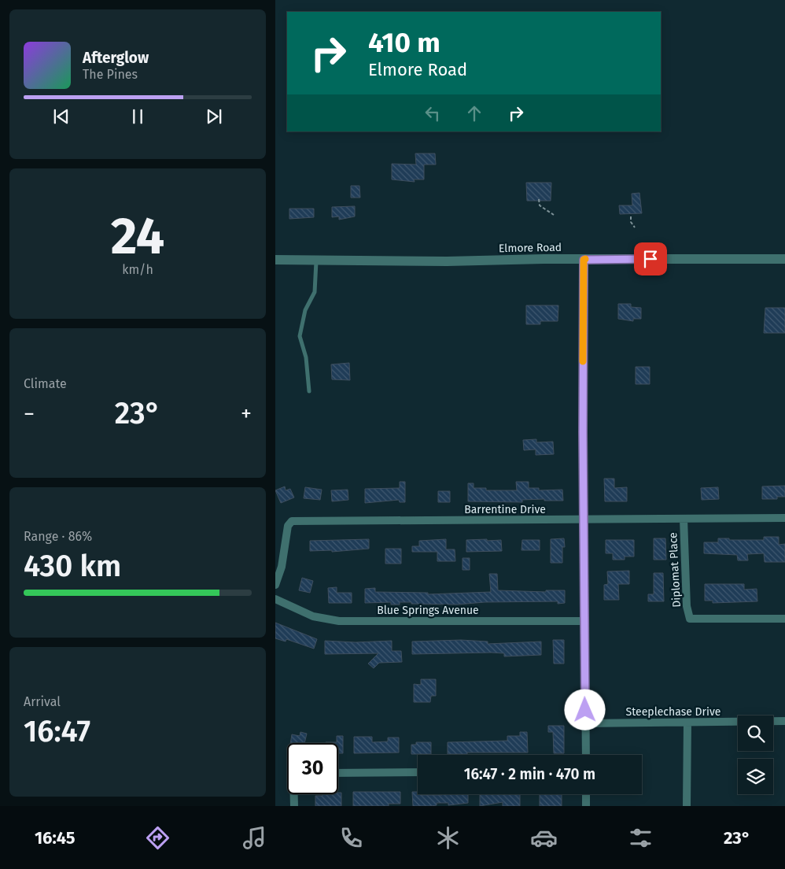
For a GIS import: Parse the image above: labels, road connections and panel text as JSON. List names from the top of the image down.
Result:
{
  "streets": {
    "street": [
      "Elmore Road",
      "Barrentine Drive",
      "Diplomat Place",
      "Blue Springs Avenue",
      "Steeplechase Drive"
    ]
  },
  "crossings": [
    ["Barrentine Drive", "Diplomat Place"]
  ],
  "page": {
    "turn": ["410 m", "Elmore Road"],
    "song": ["Afterglow", "The Pines"],
    "tile": [
      ["24", "km/h"],
      "Climate",
      ["Range · 86%", "430 km"],
      ["Arrival", "16:47"]
    ],
    "heat": ["−", "23°", "+"],
    "limit": "30",
    "trip": "16:47 · 2 min · 470 m",
    "tabs": ["16:45", "23°"]
  }
}
